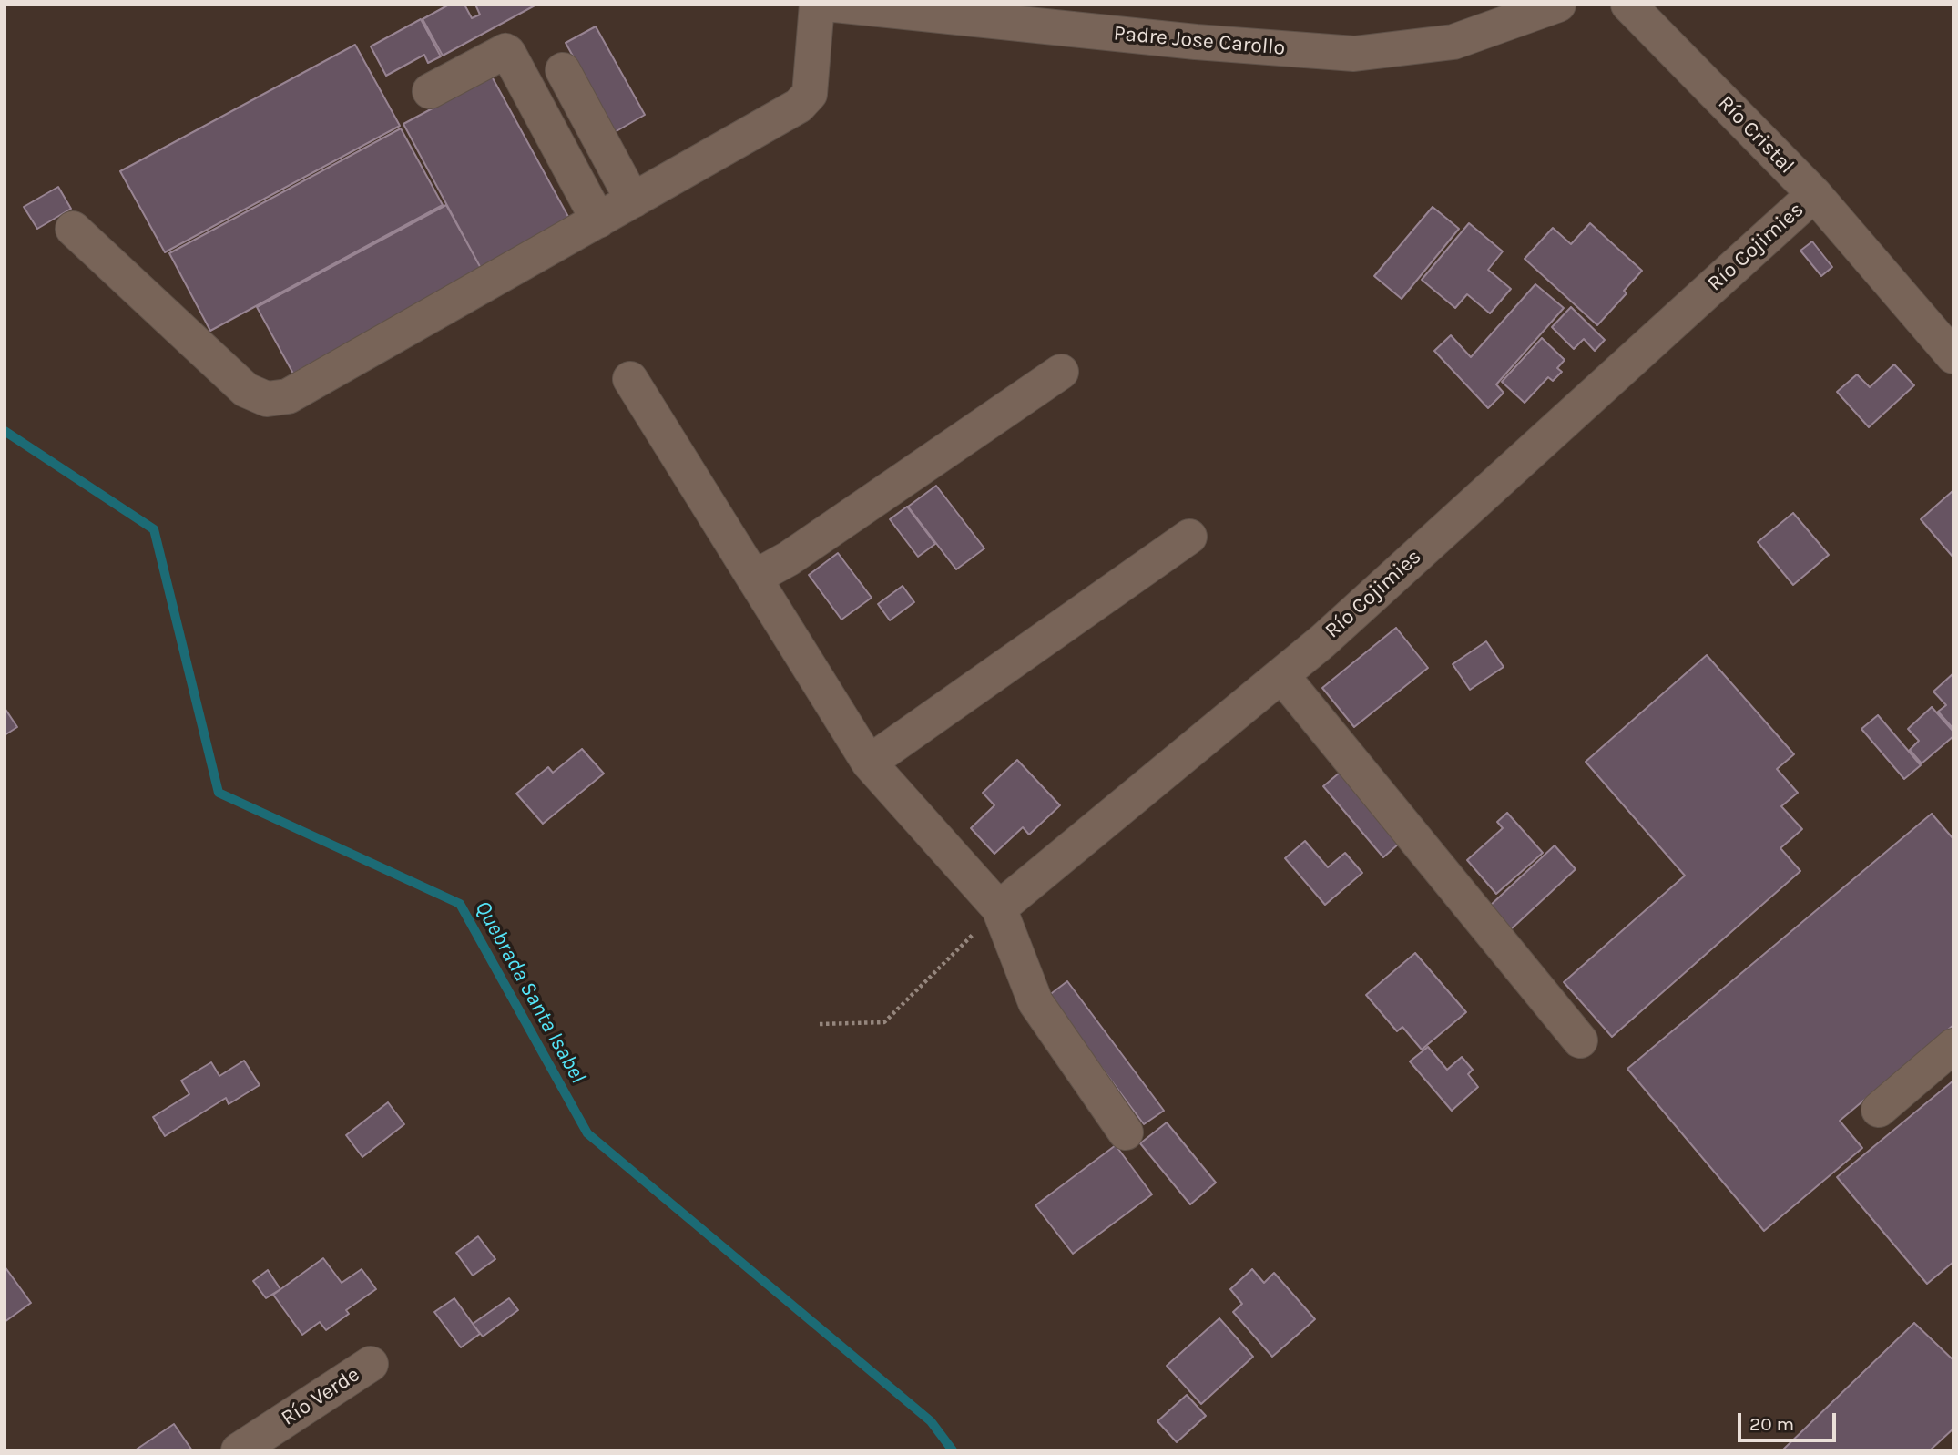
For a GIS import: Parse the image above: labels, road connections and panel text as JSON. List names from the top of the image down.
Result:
{
  "streets": {
    "street": [
      "Padre Jose Carollo",
      "Río Cristal",
      "Río Cojimies",
      "Río Verde"
    ]
  },
  "crossings": [
    ["Río Cristal", "Río Cojimies"]
  ],
  "water": ["Quebrada Santa Isabel"],
  "scale_bar": "20 m"
}
